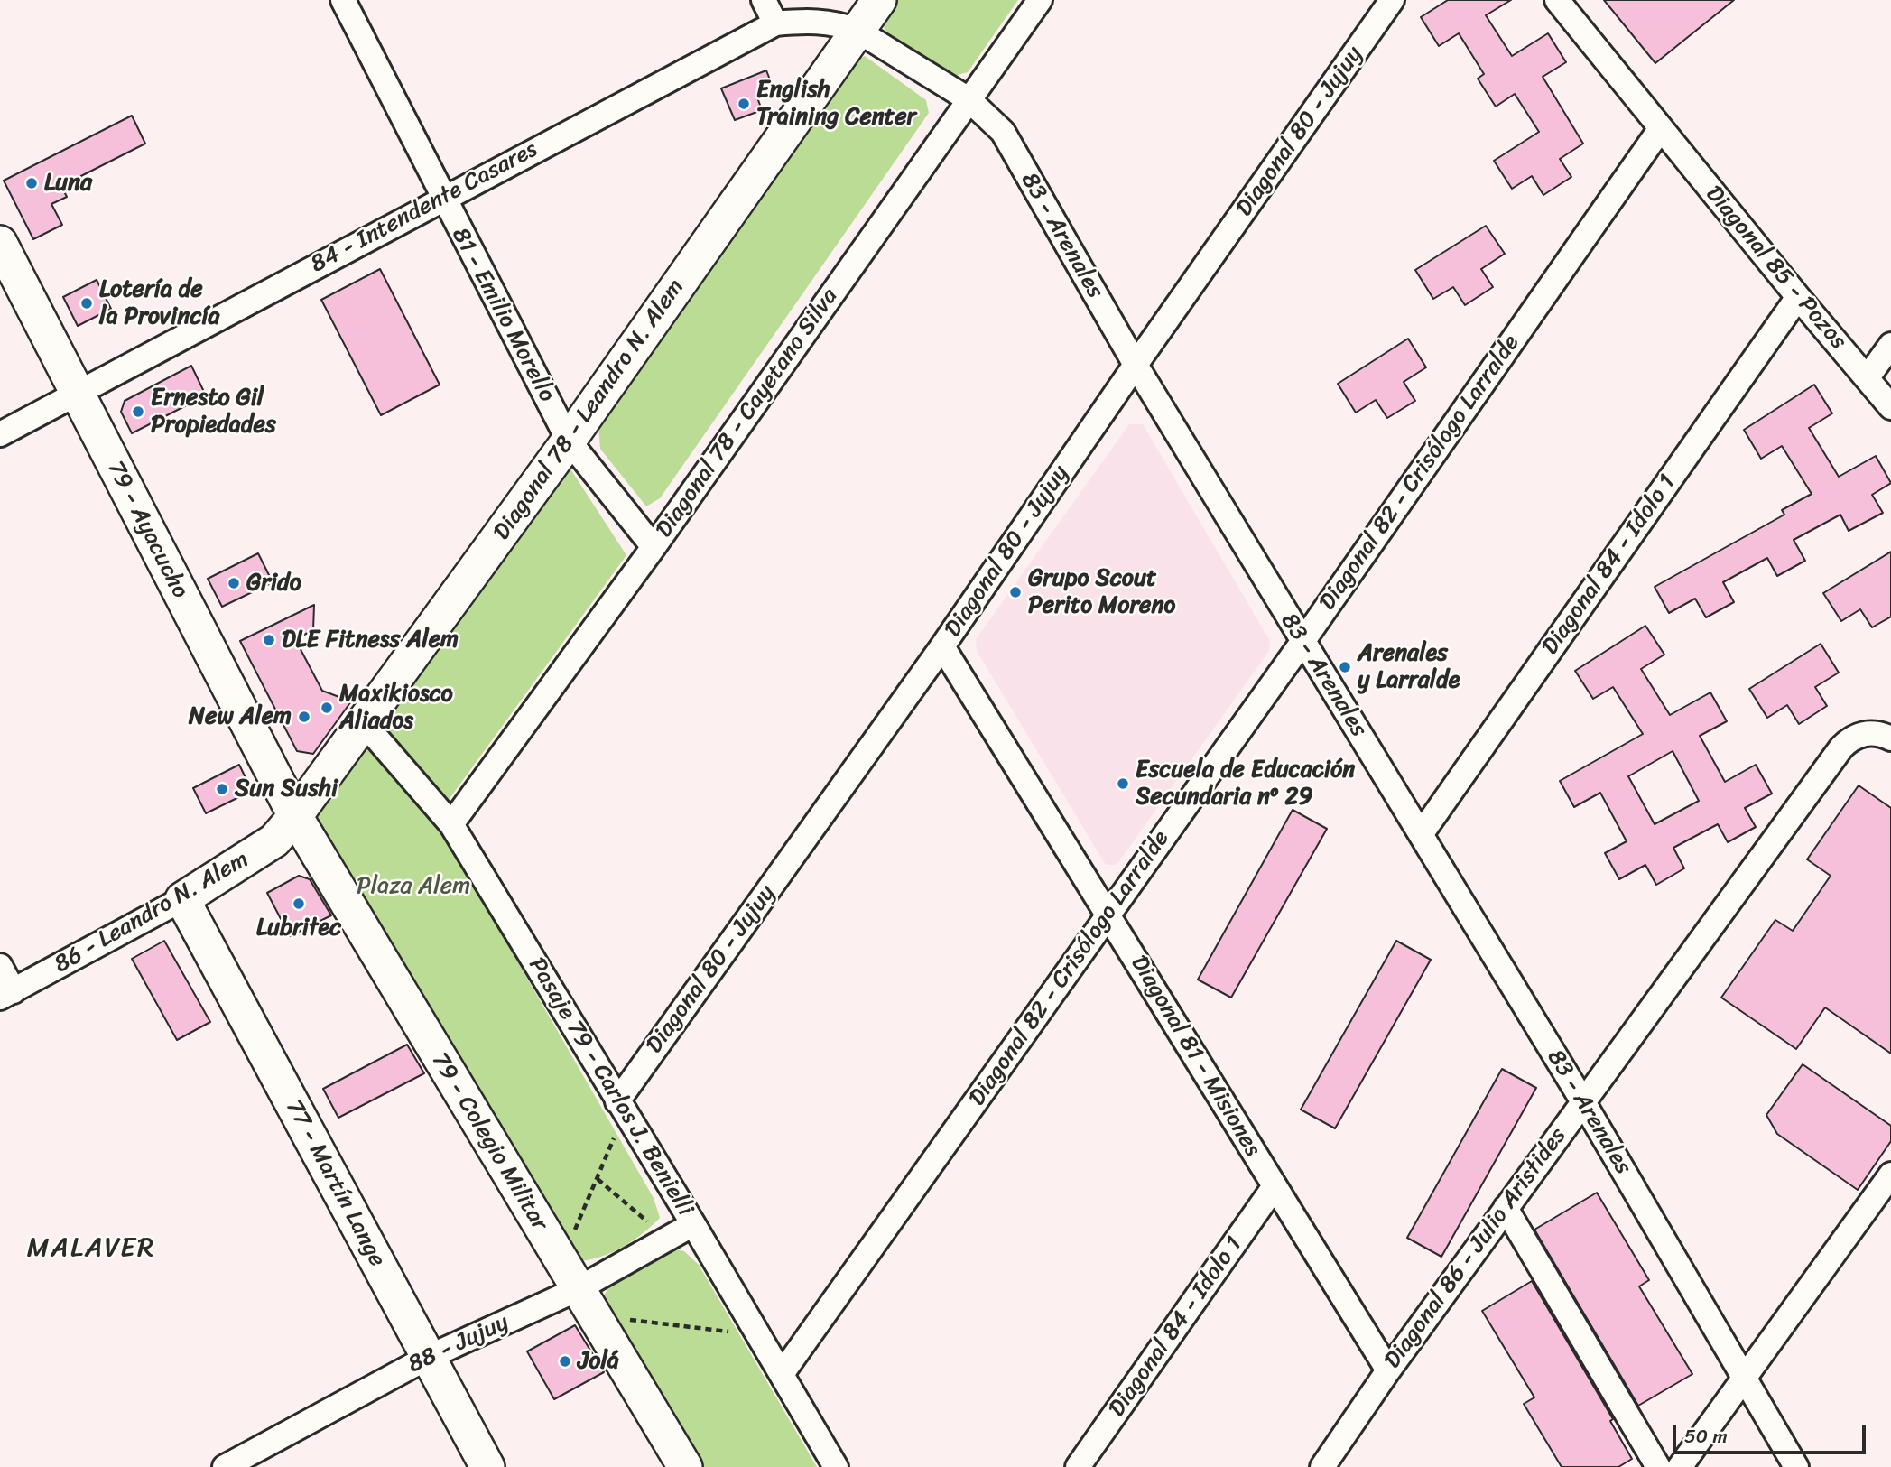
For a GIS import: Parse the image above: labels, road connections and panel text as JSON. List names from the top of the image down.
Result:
{
  "streets": {
    "street": [
      "Diagonal 80 - Jujuy",
      "84 - Intendente Casares",
      "83 - Arenales",
      "Diagonal 85 - Pozos",
      "81 - Emilio Morello",
      "Diagonal 78 - Leandro N. Alem",
      "Diagonal 78 - Cayetano Silva",
      "Diagonal 82 - Crisólogo Larralde",
      "79 - Ayacucho",
      "Diagonal 84 - Idolo 1",
      "86 - Leandro N. Alem",
      "Diagonal 81 - Misiones",
      "Pasaje 79 - Carlos J. Benielli",
      "79 - Colegio Militar",
      "77 - Martín Lange",
      "Diagonal 86 - Julio Aristides",
      "88 - Jujuy"
    ]
  },
  "crossings": [
    ["Diagonal 80 - Jujuy", "83 - Arenales"],
    ["Diagonal 80 - Jujuy", "Diagonal 81 - Misiones"],
    ["Diagonal 80 - Jujuy", "Pasaje 79 - Carlos J. Benielli"],
    ["84 - Intendente Casares", "83 - Arenales"],
    ["84 - Intendente Casares", "81 - Emilio Morello"],
    ["84 - Intendente Casares", "Diagonal 78 - Leandro N. Alem"],
    ["84 - Intendente Casares", "79 - Ayacucho"],
    ["83 - Arenales", "Diagonal 78 - Leandro N. Alem"],
    ["83 - Arenales", "Diagonal 78 - Cayetano Silva"],
    ["83 - Arenales", "Diagonal 82 - Crisólogo Larralde"],
    ["83 - Arenales", "Diagonal 84 - Idolo 1"],
    ["83 - Arenales", "Diagonal 86 - Julio Aristides"],
    ["Diagonal 85 - Pozos", "Diagonal 82 - Crisólogo Larralde"],
    ["Diagonal 85 - Pozos", "Diagonal 84 - Idolo 1"],
    ["81 - Emilio Morello", "Diagonal 78 - Leandro N. Alem"],
    ["81 - Emilio Morello", "Diagonal 78 - Cayetano Silva"],
    ["Diagonal 78 - Leandro N. Alem", "79 - Ayacucho"],
    ["Diagonal 78 - Leandro N. Alem", "86 - Leandro N. Alem"],
    ["Diagonal 78 - Leandro N. Alem", "Pasaje 79 - Carlos J. Benielli"],
    ["Diagonal 78 - Leandro N. Alem", "79 - Colegio Militar"],
    ["Diagonal 78 - Cayetano Silva", "Pasaje 79 - Carlos J. Benielli"],
    ["Diagonal 82 - Crisólogo Larralde", "Diagonal 81 - Misiones"],
    ["Diagonal 82 - Crisólogo Larralde", "Pasaje 79 - Carlos J. Benielli"],
    ["79 - Ayacucho", "86 - Leandro N. Alem"],
    ["79 - Ayacucho", "79 - Colegio Militar"],
    ["Diagonal 84 - Idolo 1", "Diagonal 81 - Misiones"],
    ["86 - Leandro N. Alem", "79 - Colegio Militar"],
    ["86 - Leandro N. Alem", "77 - Martín Lange"],
    ["Diagonal 81 - Misiones", "Diagonal 86 - Julio Aristides"],
    ["Pasaje 79 - Carlos J. Benielli", "88 - Jujuy"],
    ["79 - Colegio Militar", "88 - Jujuy"],
    ["77 - Martín Lange", "88 - Jujuy"]
  ],
  "districts": ["MALAVER"],
  "parks": ["Plaza Alem"],
  "places": [
    "English Training Center",
    "Luna",
    "Lotería de la Provincía",
    "Ernesto Gil Propiedades",
    "Grido",
    "Grupo Scout Perito Moreno",
    "DLE Fitness Alem",
    "Arenales y Larralde",
    "Maxikiosco Aliados",
    "New Alem",
    "Escuela de Educación Secundaria nº 29",
    "Sun Sushi",
    "Lubritec",
    "Jolá"
  ],
  "scale_bar": "50 m"
}
